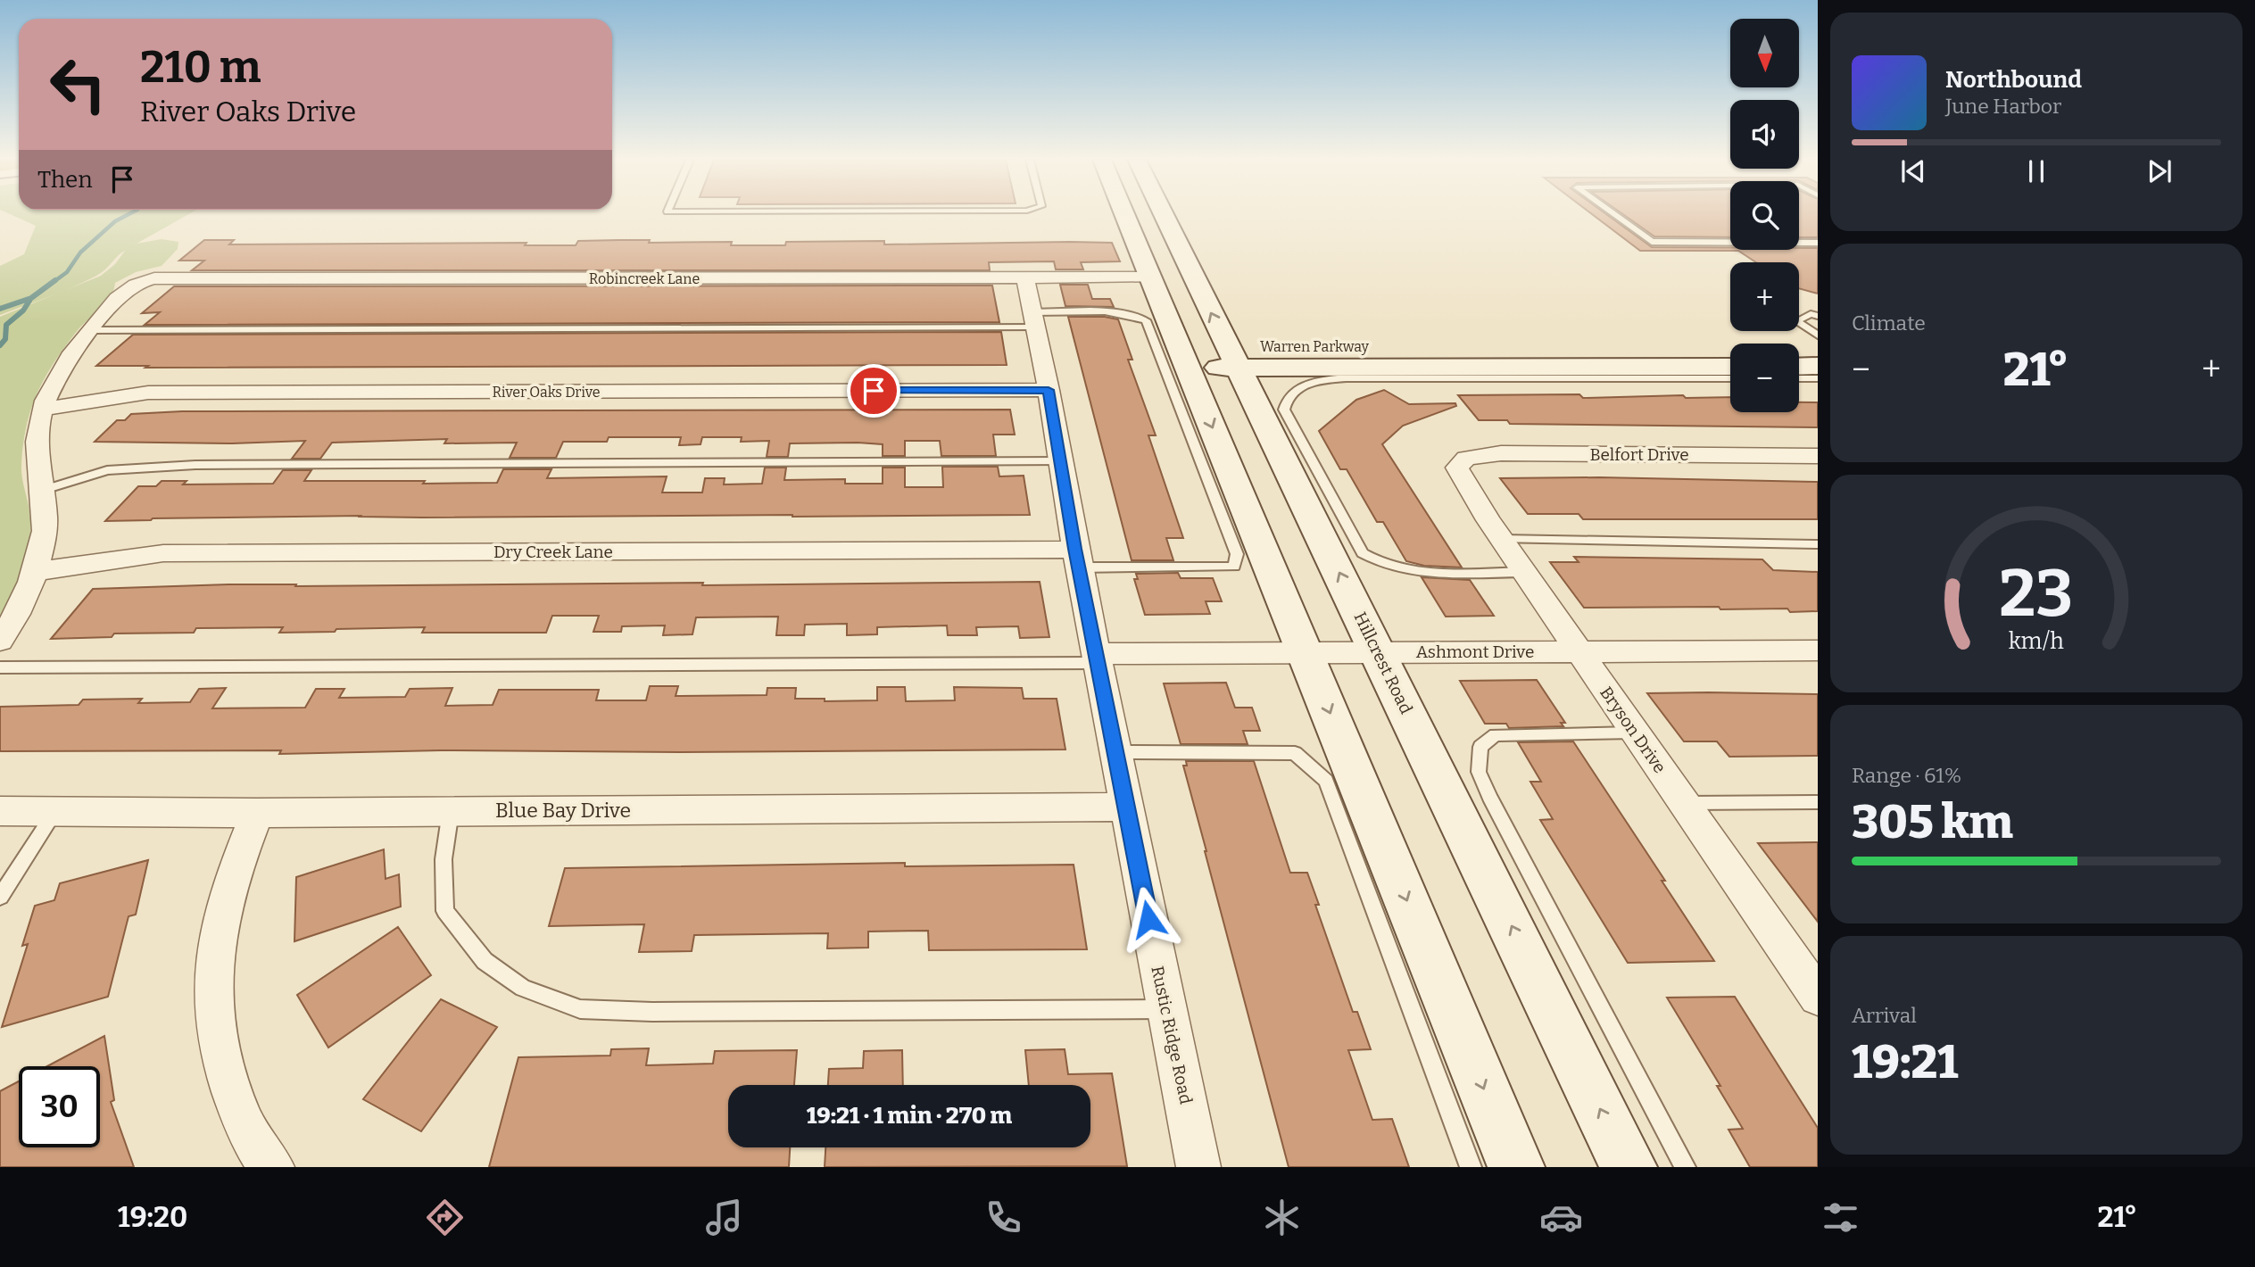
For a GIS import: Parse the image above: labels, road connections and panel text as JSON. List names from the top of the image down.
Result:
{
  "streets": {
    "main road": ["Warren Parkway", "Hillcrest Road"],
    "street": [
      "Robincreek Lane",
      "River Oaks Drive",
      "Belfort Drive",
      "Dry Creek Lane",
      "Ashmont Drive",
      "Bryson Drive",
      "Blue Bay Drive",
      "Rustic Ridge Road"
    ]
  },
  "crossings": [
    ["Robincreek Lane", "Rustic Ridge Road"],
    ["Warren Parkway", "Hillcrest Road"],
    ["River Oaks Drive", "Rustic Ridge Road"],
    ["Belfort Drive", "Bryson Drive"],
    ["Dry Creek Lane", "Rustic Ridge Road"],
    ["Ashmont Drive", "Hillcrest Road"],
    ["Ashmont Drive", "Bryson Drive"],
    ["Ashmont Drive", "Rustic Ridge Road"],
    ["Blue Bay Drive", "Rustic Ridge Road"]
  ],
  "north": "bottom",
  "page": {
    "map_buttons": ["+", "−"],
    "turn": ["210 m", "River Oaks Drive"],
    "song": ["Northbound", "June Harbor"],
    "then": "Then",
    "tile": [
      "Climate",
      ["Range · 61%", "305 km"],
      ["Arrival", "19:21"]
    ],
    "heat": ["−", "21°", "+"],
    "limit": "30",
    "trip": "19:21 · 1 min · 270 m",
    "tabs": ["19:20", "21°"],
    "gauge": ["23", "km/h"]
  }
}
